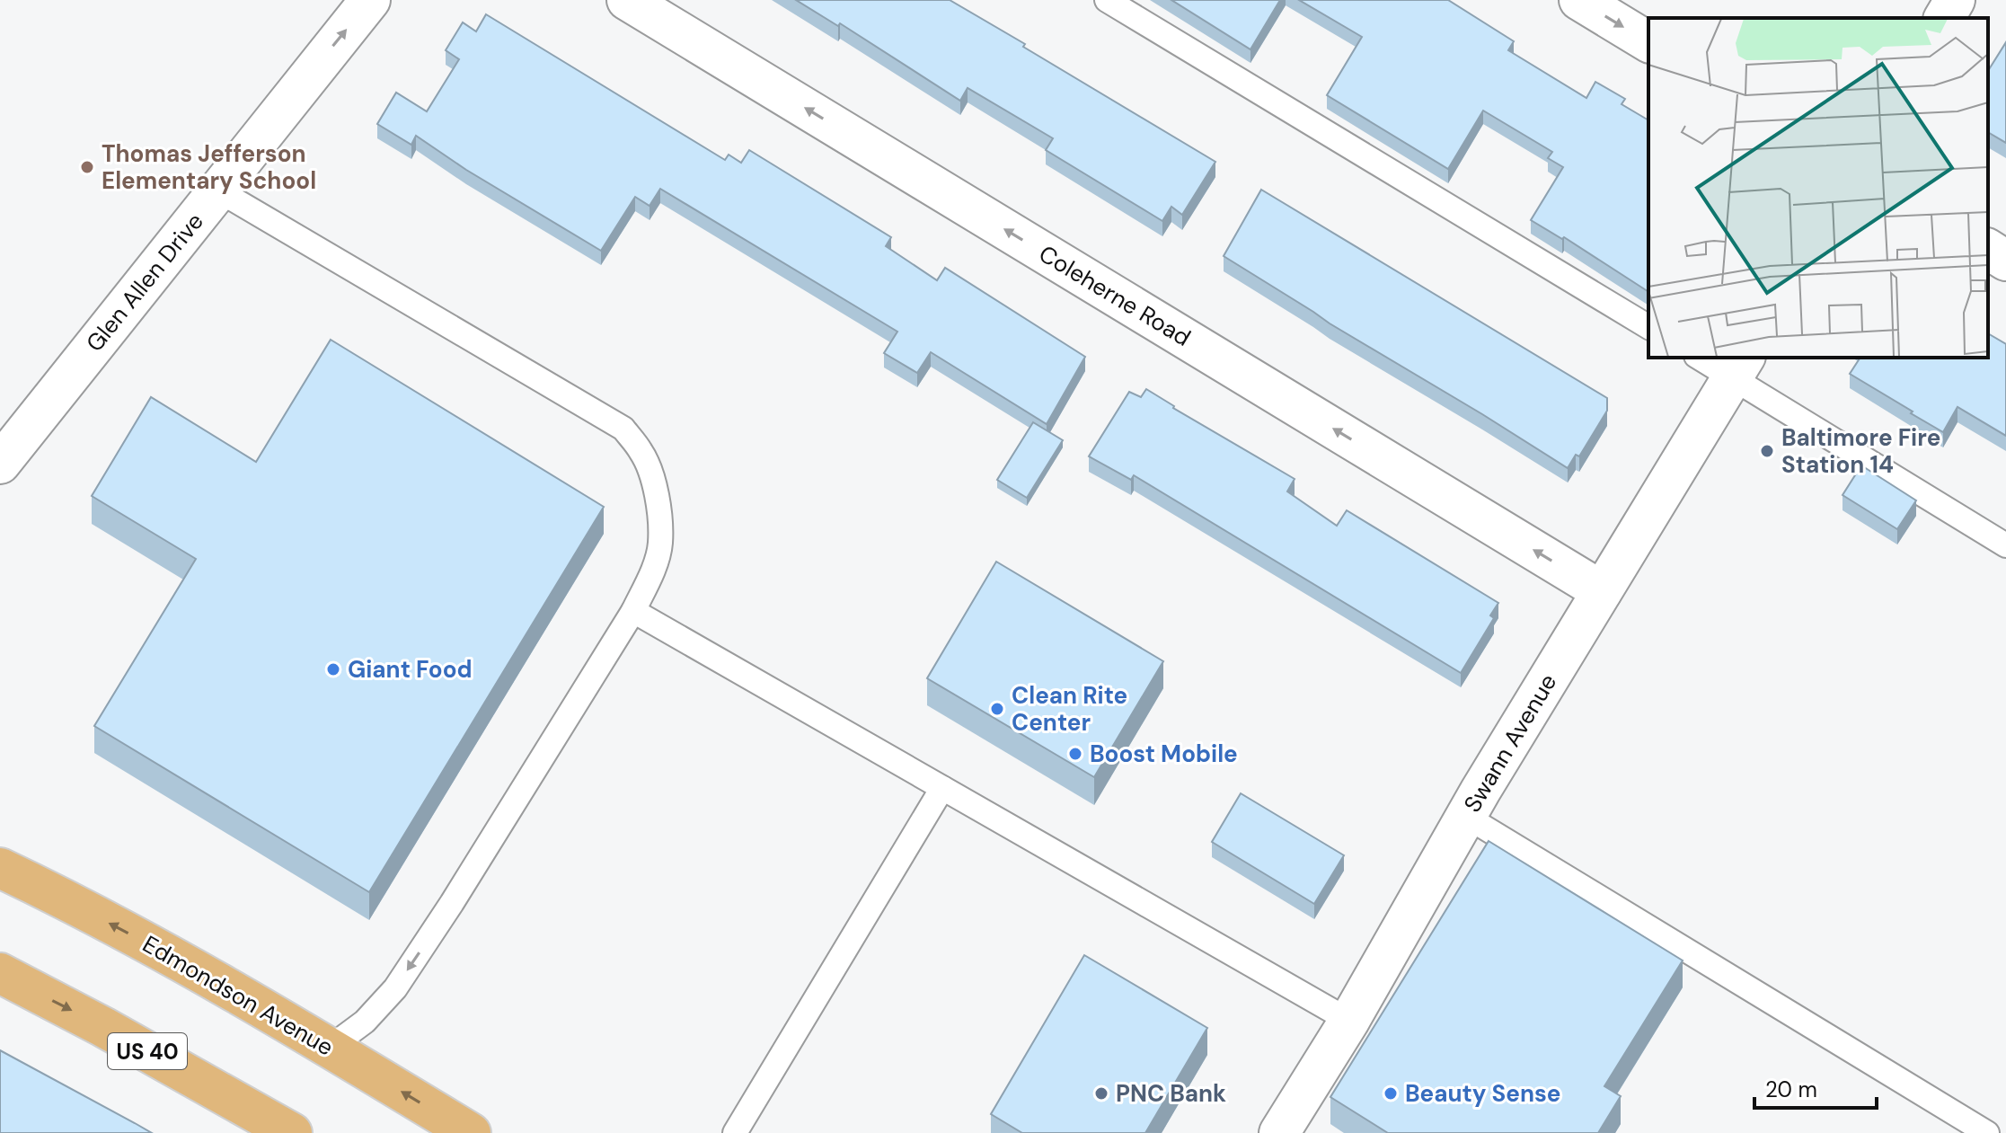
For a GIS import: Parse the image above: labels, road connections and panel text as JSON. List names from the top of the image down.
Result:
{
  "streets": {
    "main road": ["Edmondson Avenue", "US 40"],
    "street": ["Glen Allen Drive", "Coleherne Road", "Swann Avenue"]
  },
  "crossings": [
    ["Coleherne Road", "Swann Avenue"]
  ],
  "one_way": ["Glen Allen Drive", "Coleherne Road"],
  "places": [
    "Thomas Jefferson Elementary School",
    "Baltimore Fire Station 14",
    "Giant Food",
    "Clean Rite Center",
    "Boost Mobile",
    "PNC Bank",
    "Beauty Sense"
  ],
  "scale_bar": "20 m"
}
